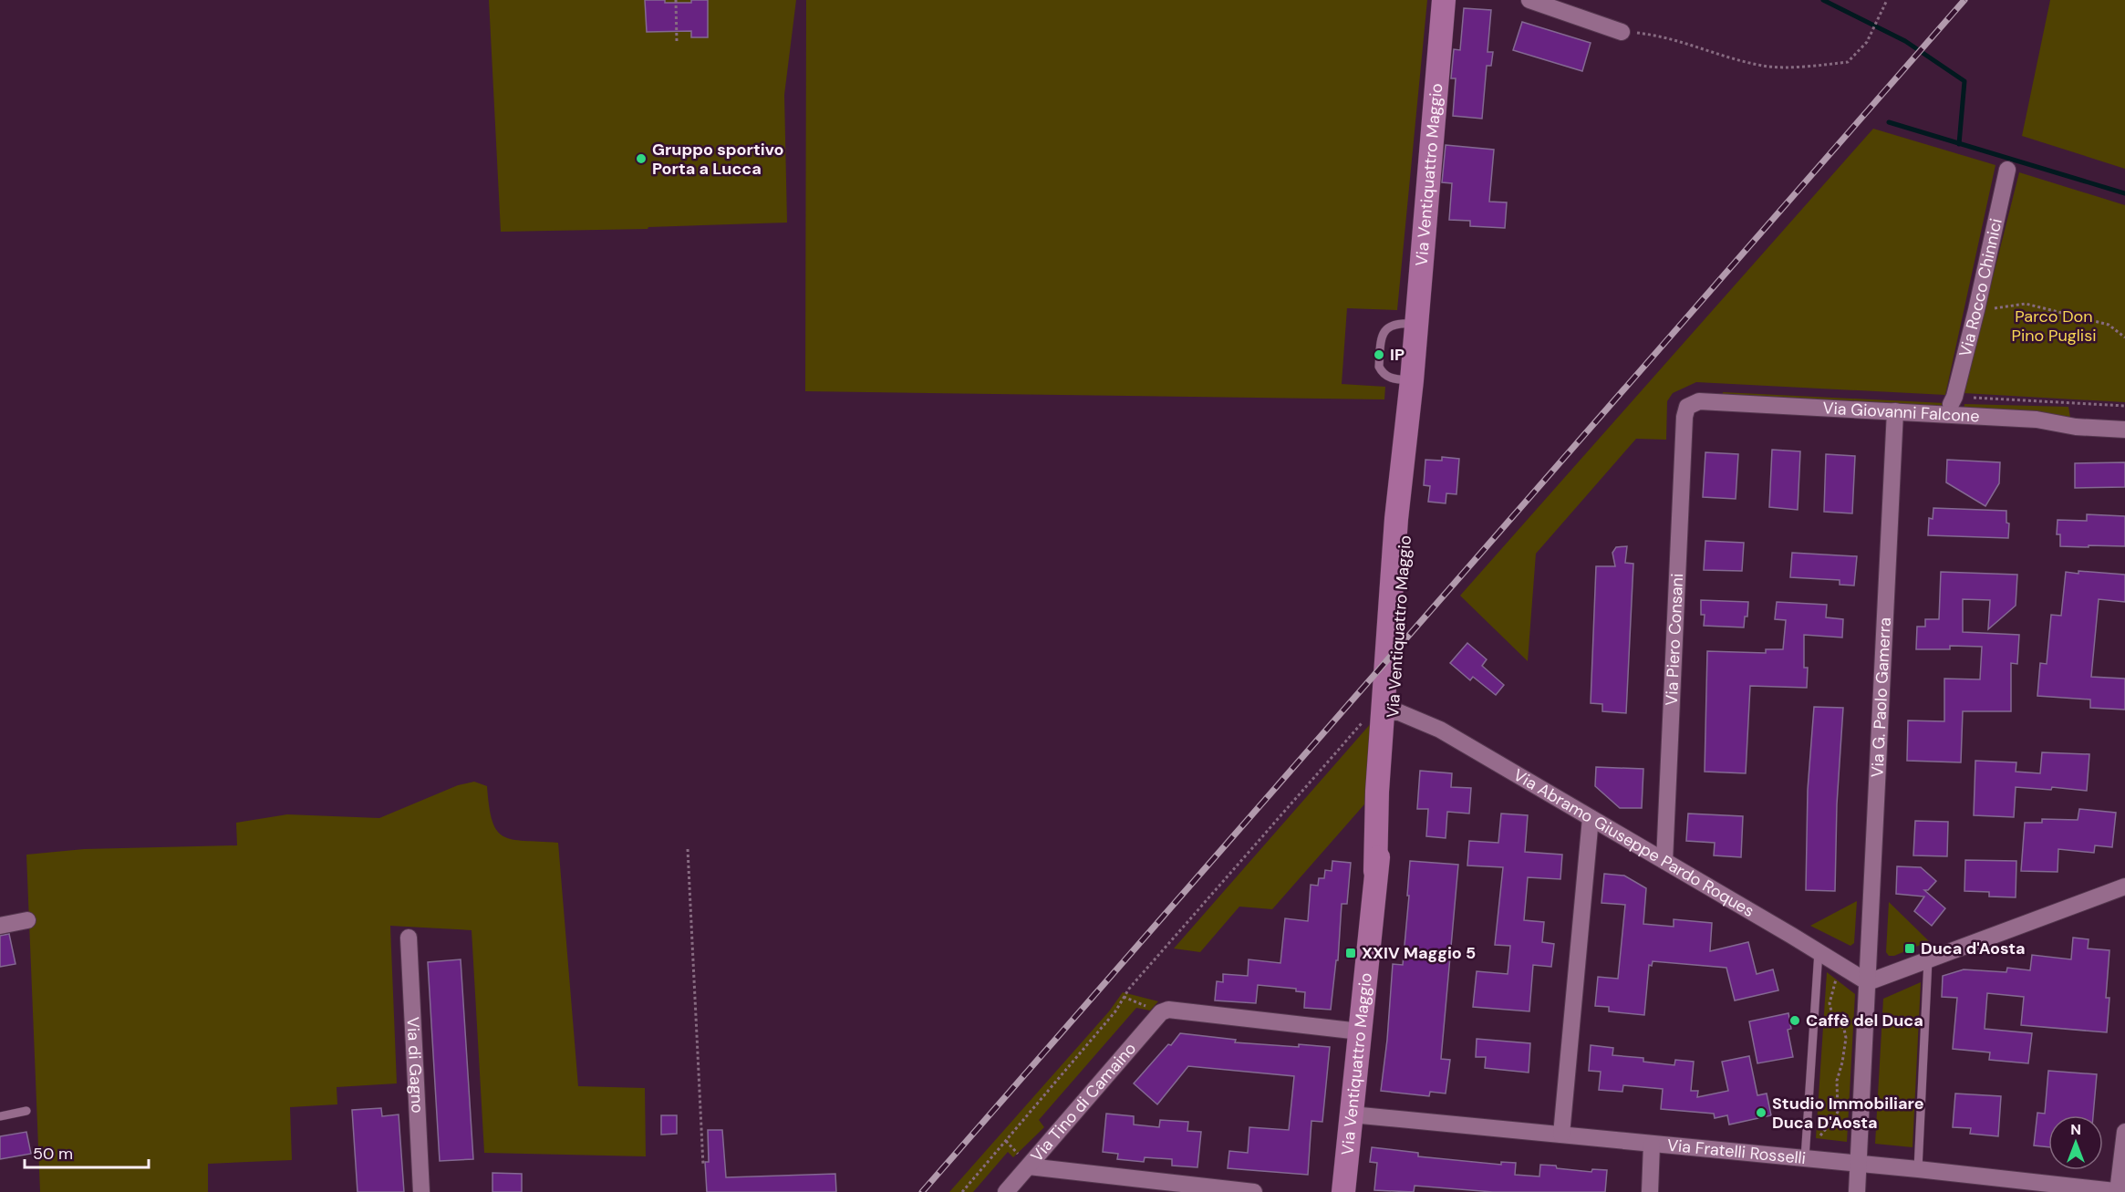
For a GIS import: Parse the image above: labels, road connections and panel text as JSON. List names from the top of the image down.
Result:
{
  "streets": {
    "street": [
      "Via Ventiquattro Maggio",
      "Via Rocco Chinnici",
      "Via Giovanni Falcone",
      "Via Piero Consani",
      "Via G. Paolo Gamerra",
      "Via Abramo Giuseppe Pardo Roques",
      "Via di Gagno",
      "Via Tino di Camaino",
      "Via Fratelli Rosselli"
    ]
  },
  "crossings": [
    ["Via Ventiquattro Maggio", "Via Abramo Giuseppe Pardo Roques"],
    ["Via Ventiquattro Maggio", "Via Fratelli Rosselli"],
    ["Via Giovanni Falcone", "Via Piero Consani"],
    ["Via Giovanni Falcone", "Via G. Paolo Gamerra"],
    ["Via Piero Consani", "Via Abramo Giuseppe Pardo Roques"],
    ["Via G. Paolo Gamerra", "Via Abramo Giuseppe Pardo Roques"],
    ["Via G. Paolo Gamerra", "Via Fratelli Rosselli"]
  ],
  "parks": ["Parco Don Pino Puglisi"],
  "places": {
    "other": [
      "Gruppo sportivo Porta a Lucca",
      "IP",
      "Caffè del Duca",
      "Studio Immobiliare Duca D'Aosta"
    ],
    "transit": ["Duca d'Aosta", "XXIV Maggio 5"]
  },
  "scale_bar": "50 m",
  "north": "top"
}
